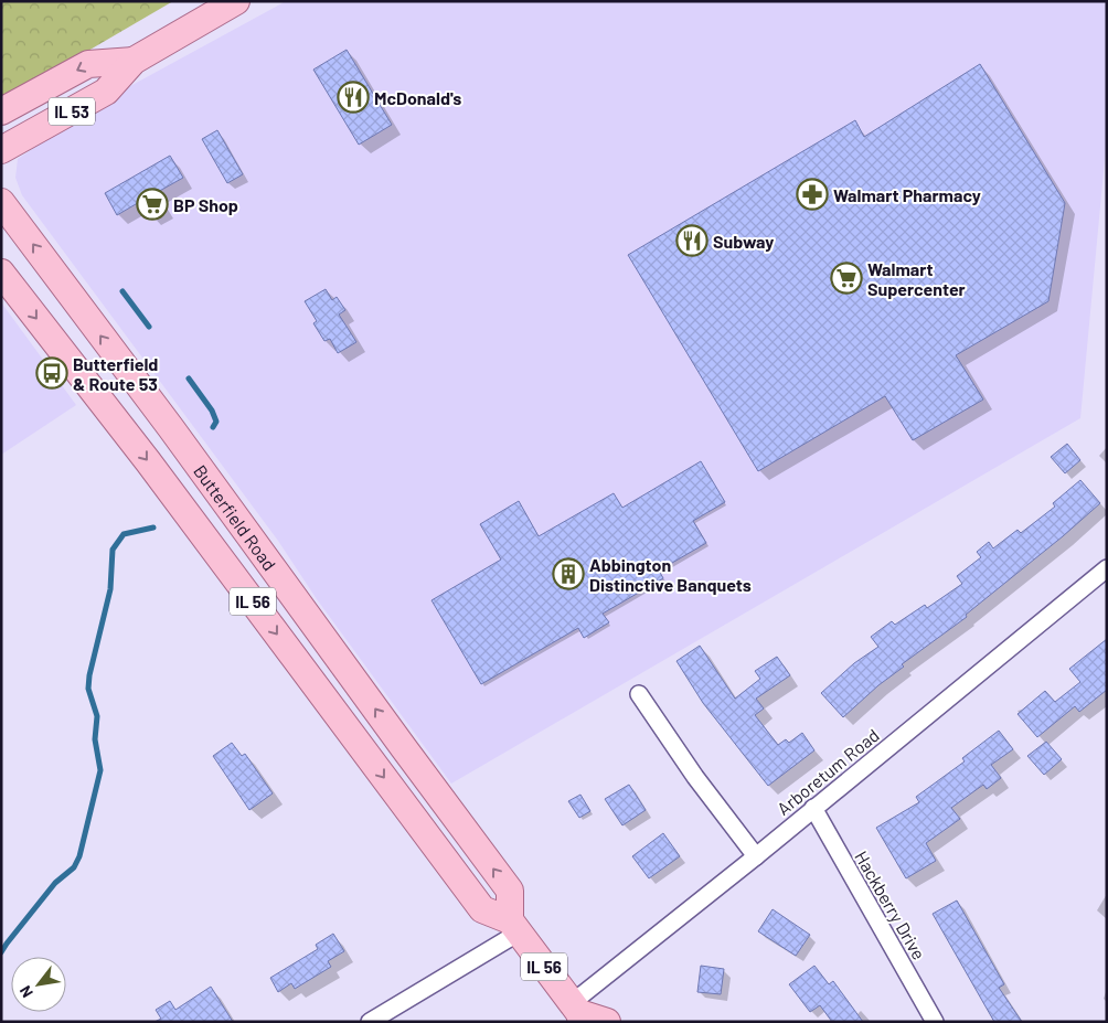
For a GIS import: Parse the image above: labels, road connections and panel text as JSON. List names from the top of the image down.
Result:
{
  "streets": {
    "main road": ["IL 53", "Butterfield Road", "IL 56"],
    "street": ["Arboretum Road", "Hackberry Drive"]
  },
  "crossings": [
    ["Butterfield Road", "IL 56"],
    ["IL 56", "Arboretum Road"],
    ["Arboretum Road", "Hackberry Drive"]
  ],
  "places": {
    "restaurant": ["McDonald's", "Subway"],
    "pharmacy": ["Walmart Pharmacy"],
    "supermarket": ["BP Shop", "Walmart Supercenter"],
    "bus stop": ["Butterfield & Route 53"],
    "building": ["Abbington Distinctive Banquets"]
  },
  "north": "bottom left"
}
